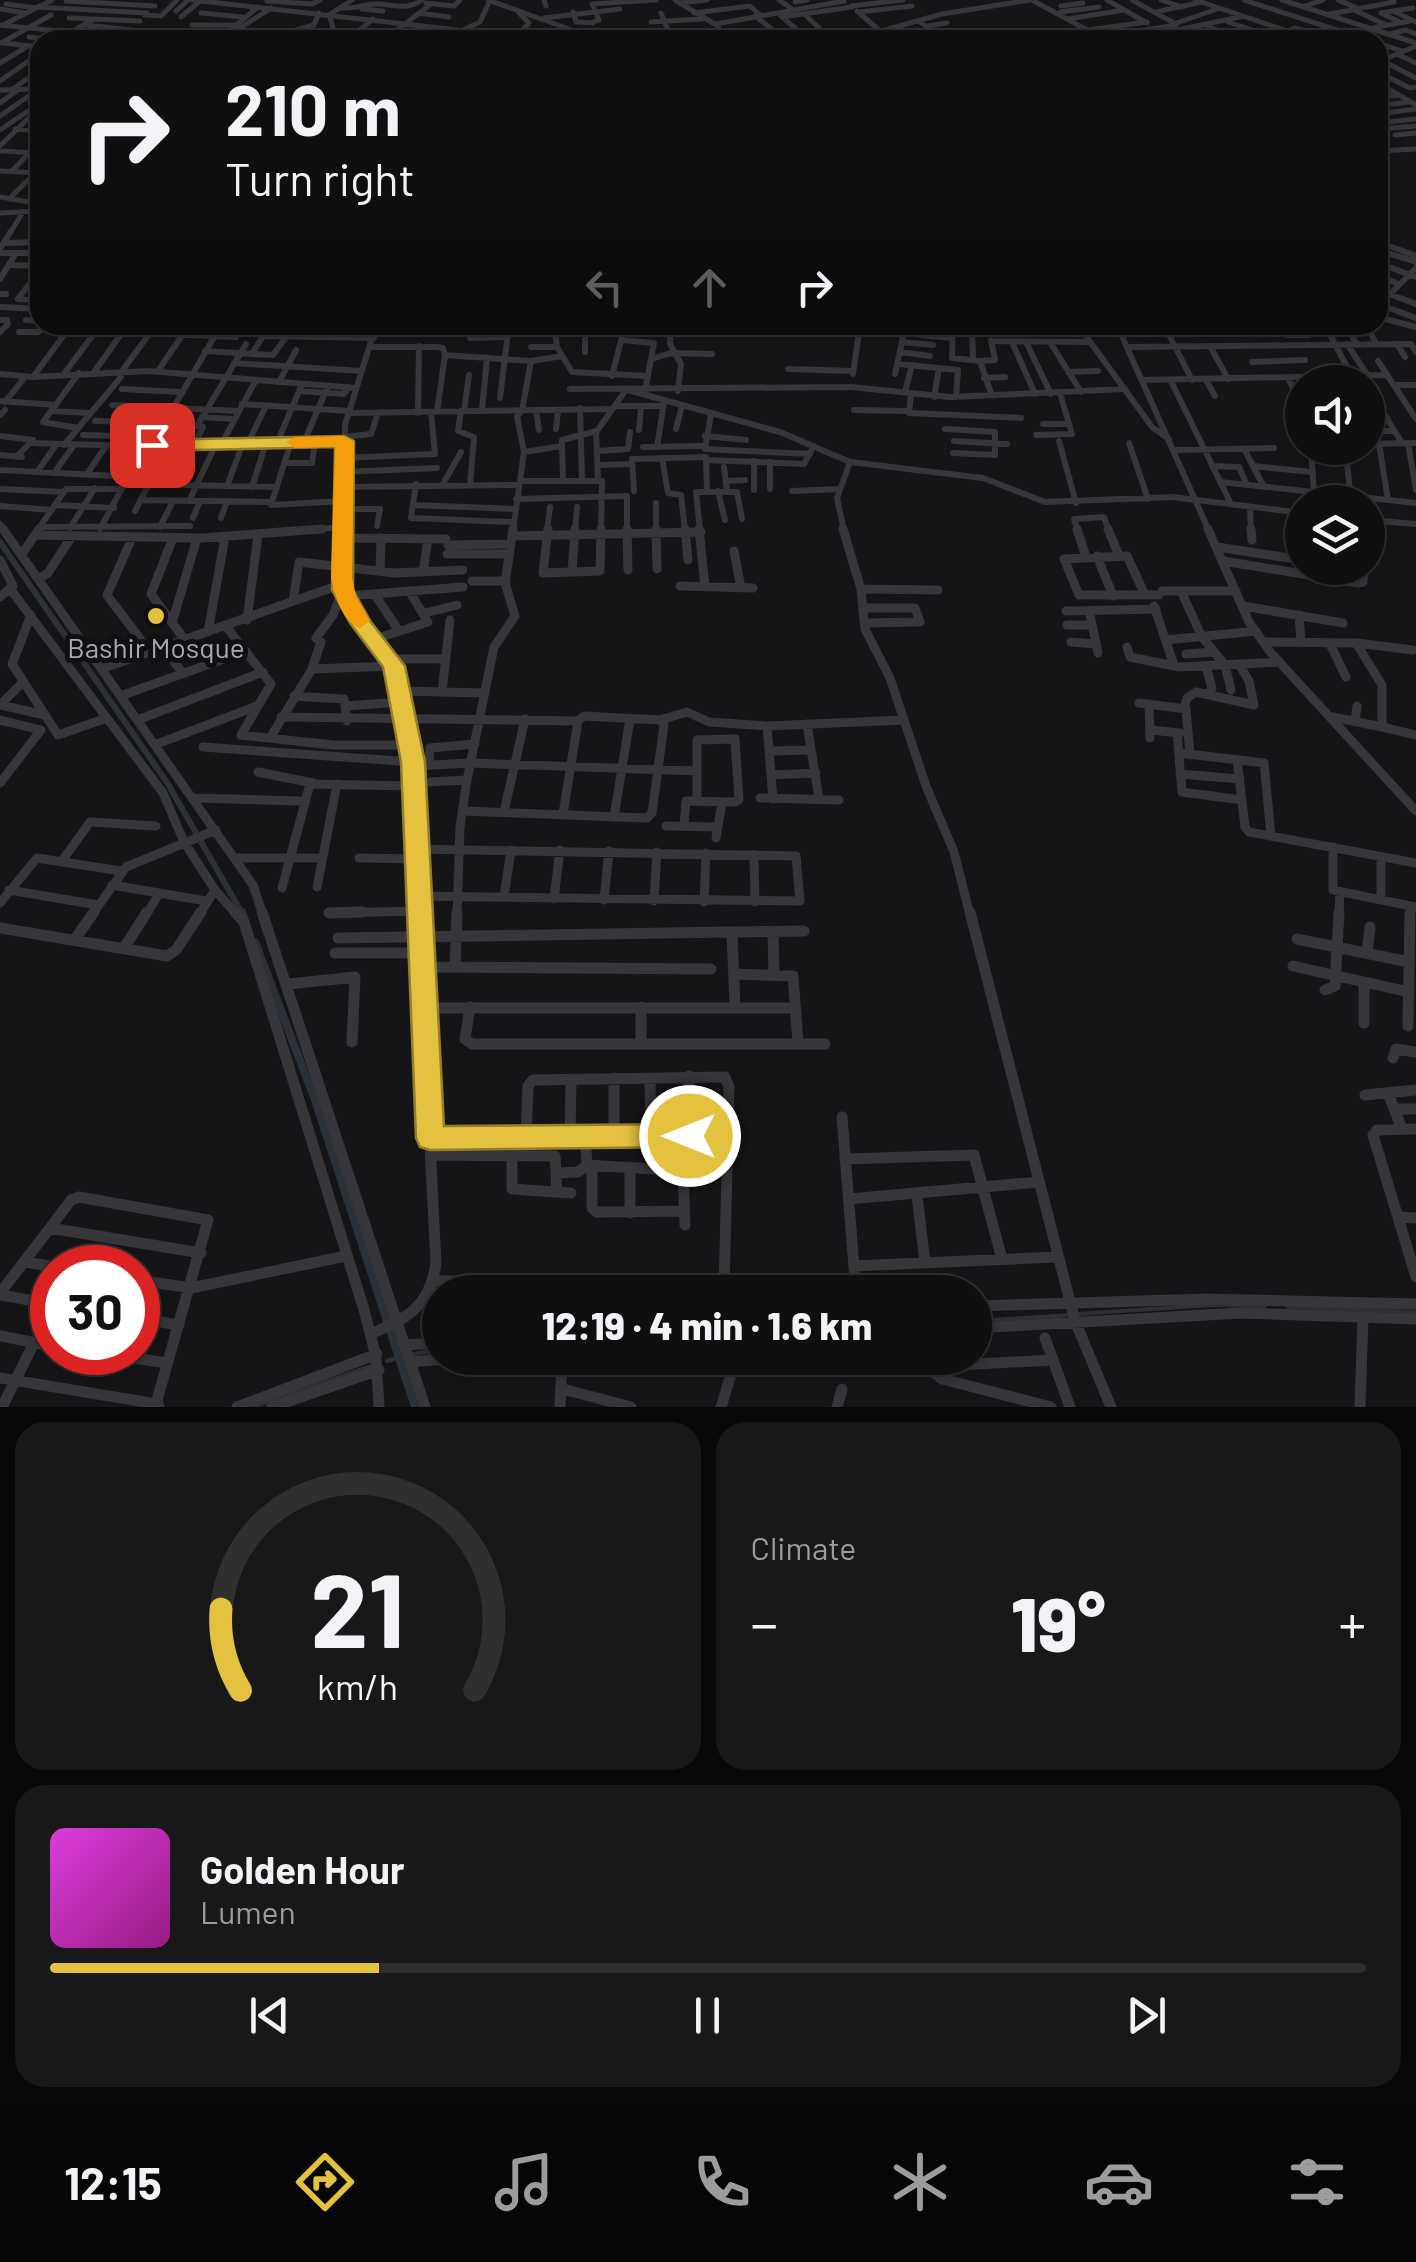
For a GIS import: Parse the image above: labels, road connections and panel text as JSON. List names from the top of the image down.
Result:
{
  "places": ["Bashir Mosque"],
  "page": {
    "turn": ["210 m", "Turn right"],
    "limit": "30",
    "trip": "12:19 · 4 min · 1.6 km",
    "tile": "Climate",
    "heat": ["−", "19°", "+"],
    "song": ["Golden Hour", "Lumen"],
    "tabs": "12:15",
    "gauge": ["21", "km/h"]
  }
}
